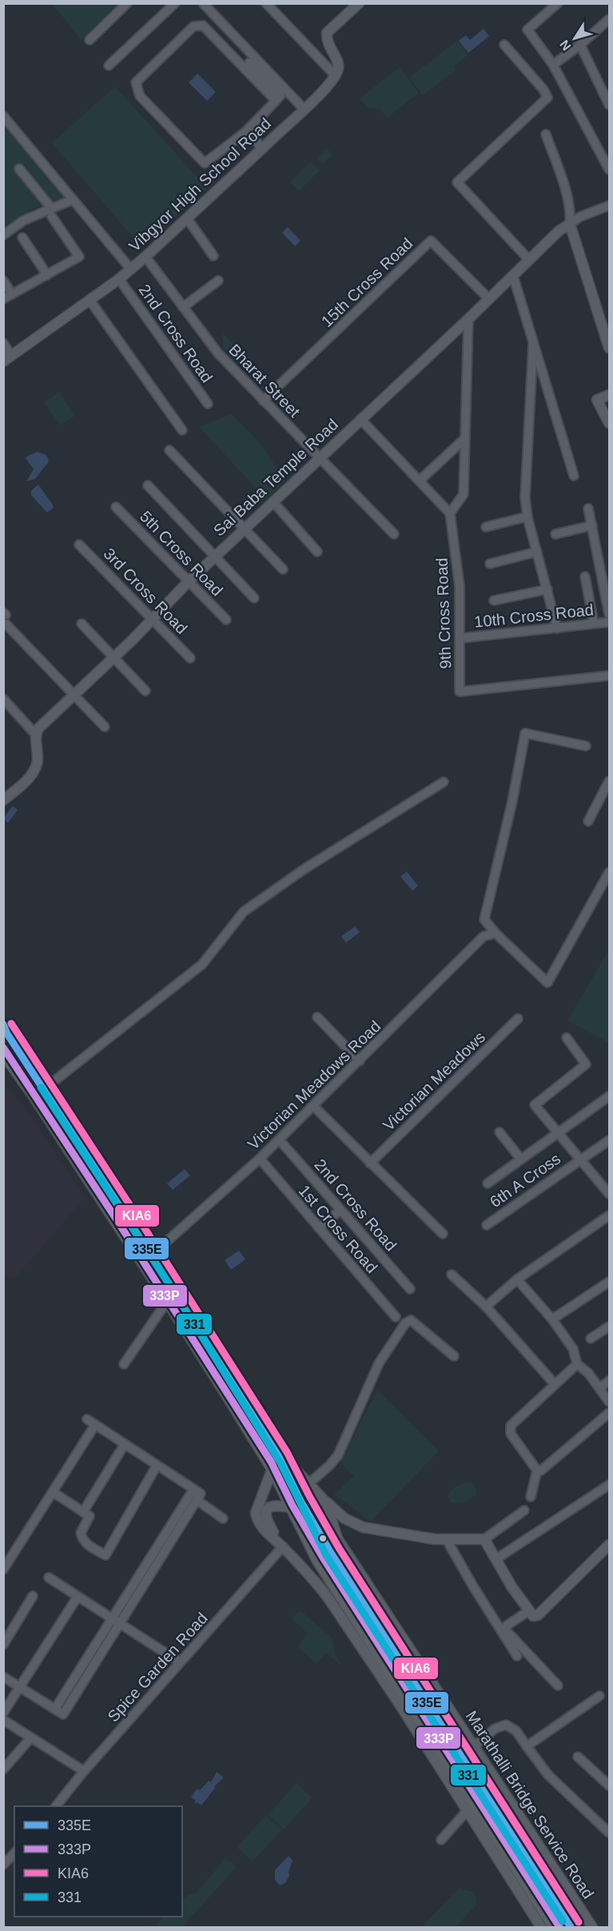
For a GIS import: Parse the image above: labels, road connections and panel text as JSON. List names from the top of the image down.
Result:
{
  "streets": {
    "street": [
      "Vibgyor High School Road",
      "15th Cross Road",
      "2nd Cross Road",
      "Bharat Street",
      "Sai Baba Temple Road",
      "5th Cross Road",
      "3rd Cross Road",
      "9th Cross Road",
      "10th Cross Road",
      "Victorian Meadows",
      "Victorian Meadows Road",
      "6th A Cross",
      "1st Cross Road",
      "Spice Garden Road",
      "Marathalli Bridge Service Road"
    ]
  },
  "crossings": [
    ["Vibgyor High School Road", "2nd Cross Road"],
    ["Vibgyor High School Road", "Bharat Street"],
    ["15th Cross Road", "Bharat Street"],
    ["15th Cross Road", "Sai Baba Temple Road"],
    ["2nd Cross Road", "Victorian Meadows Road"],
    ["Bharat Street", "Sai Baba Temple Road"],
    ["Sai Baba Temple Road", "5th Cross Road"],
    ["Sai Baba Temple Road", "3rd Cross Road"],
    ["9th Cross Road", "10th Cross Road"],
    ["Victorian Meadows Road", "1st Cross Road"]
  ],
  "lines": [
    "transit line KIA6",
    "transit line 335E",
    "transit line 333P",
    "transit line 331"
  ],
  "legend": [
    "335E",
    "333P",
    "KIA6",
    "331"
  ],
  "north": "bottom left"
}
